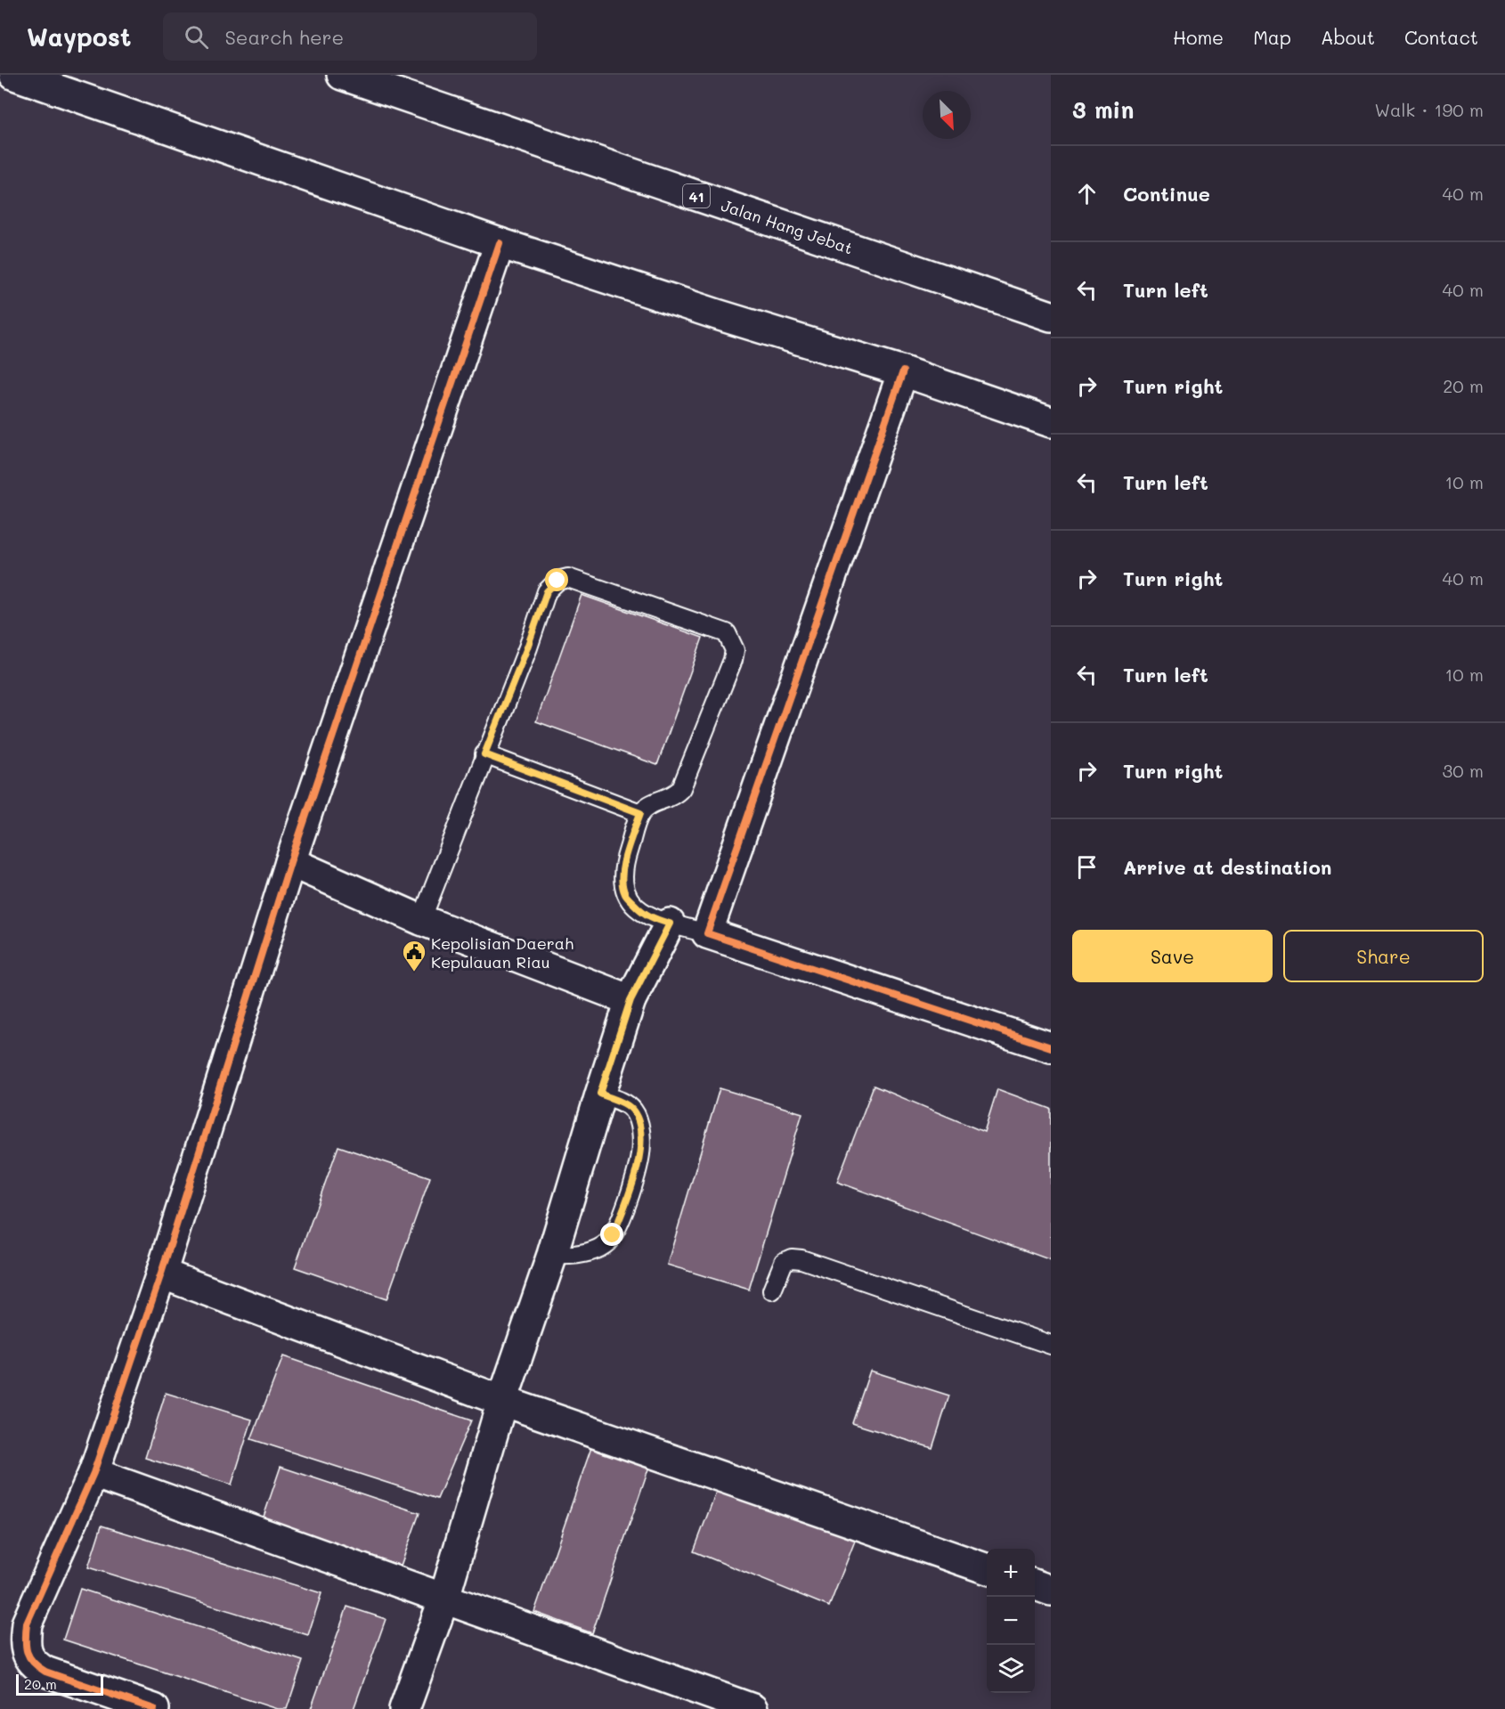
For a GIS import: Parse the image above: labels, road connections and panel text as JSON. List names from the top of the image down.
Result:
{
  "streets": {
    "main road": ["41", "Jalan Hang Jebat"]
  },
  "places": {
    "public building": ["Kepolisian Daerah Kepulauan Riau"]
  },
  "scale_bar": "20 m",
  "north": "bottom right",
  "page": {
    "header": "Waypost",
    "search": "Search here",
    "nav": [
      "Home",
      "Map",
      "About",
      "Contact"
    ],
    "heading": ["3 min", "Walk · 190 m"],
    "list": [
      ["Continue", "40 m"],
      ["Turn left", "40 m"],
      ["Turn right", "20 m"],
      ["Turn left", "10 m"],
      ["Turn right", "40 m"],
      ["Turn left", "10 m"],
      ["Turn right", "30 m"],
      "Arrive at destination"
    ],
    "buttons": ["Save", "Share"],
    "map_buttons": ["+", "−"],
    "scale": "20 m"
  }
}
